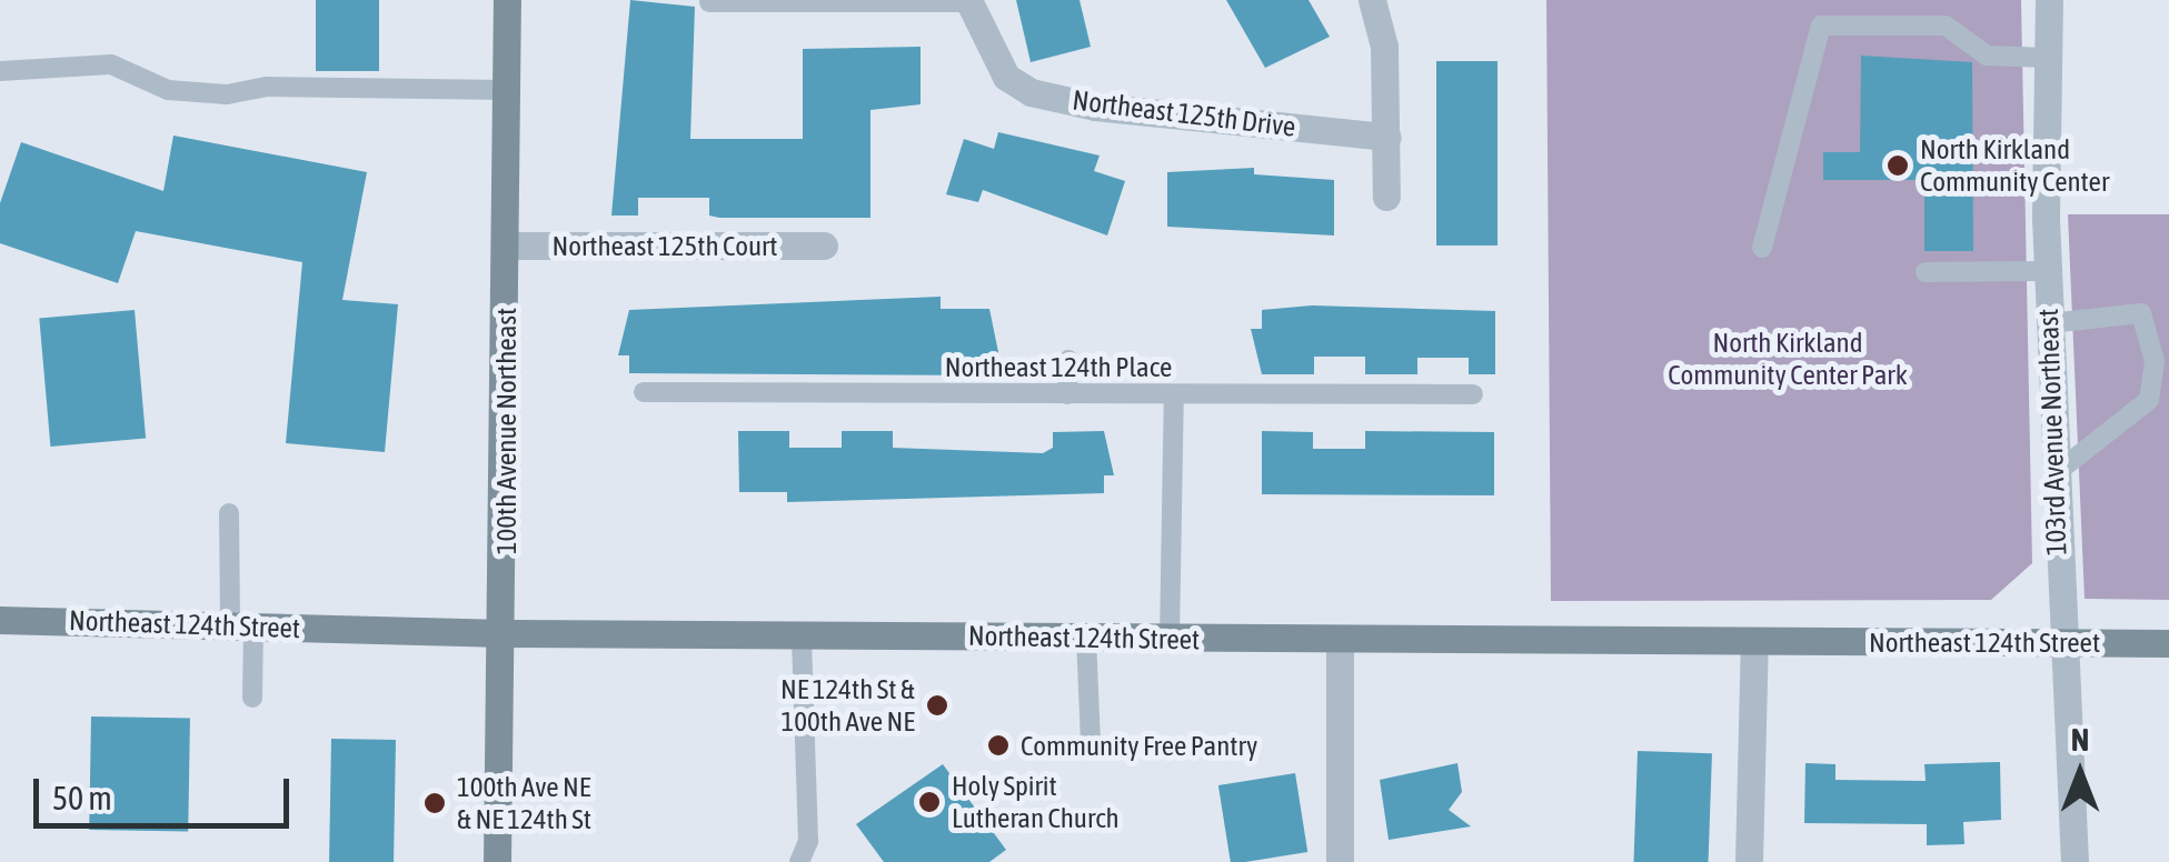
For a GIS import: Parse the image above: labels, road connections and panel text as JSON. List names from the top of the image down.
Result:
{
  "streets": {
    "main road": ["100th Avenue Northeast", "Northeast 124th Street"],
    "street": ["Northeast 125th Drive", "Northeast 125th Court", "103rd Avenue Northeast"],
    "lane": ["Northeast 124th Place"]
  },
  "crossings": [
    ["Northeast 125th Court", "100th Avenue Northeast"],
    ["100th Avenue Northeast", "Northeast 124th Street"],
    ["103rd Avenue Northeast", "Northeast 124th Street"]
  ],
  "parks": ["North Kirkland Community Center Park"],
  "places": [
    "North Kirkland Community Center",
    "NE 124th St & 100th Ave NE",
    "Community Free Pantry",
    "Holy Spirit Lutheran Church",
    "100th Ave NE & NE 124th St"
  ],
  "scale_bar": "50 m",
  "north": "top"
}
